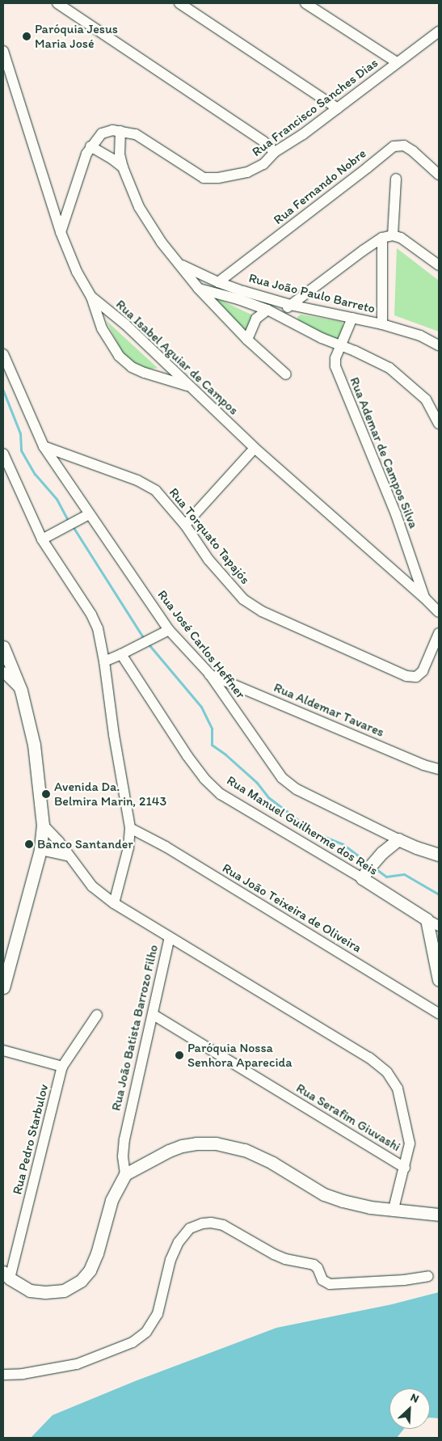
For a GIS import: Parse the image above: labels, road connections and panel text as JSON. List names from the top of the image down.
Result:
{
  "streets": {
    "main road": ["Rua José Carlos Heffner", "Rua Manuel Guilherme dos Reis"],
    "street": [
      "Rua Francisco Sanches Dias",
      "Rua Fernando Nobre",
      "Rua João Paulo Barreto",
      "Rua Isabel Aguiar de Campos",
      "Rua Ademar de Campos Silva",
      "Rua Torquato Tapajós",
      "Rua Aldemar Tavares",
      "Rua João Teixeira de Oliveira",
      "Rua João Batista Barrozo Filho",
      "Rua Serafim Giuvashi",
      "Rua Pedro Starbulov"
    ]
  },
  "crossings": [
    ["Rua Francisco Sanches Dias", "Rua Isabel Aguiar de Campos"],
    ["Rua Fernando Nobre", "Rua João Paulo Barreto"],
    ["Rua João Paulo Barreto", "Rua Ademar de Campos Silva"],
    ["Rua Isabel Aguiar de Campos", "Rua Ademar de Campos Silva"],
    ["Rua Torquato Tapajós", "Rua José Carlos Heffner"],
    ["Rua José Carlos Heffner", "Rua Aldemar Tavares"],
    ["Rua João Batista Barrozo Filho", "Rua Serafim Giuvashi"]
  ],
  "places": [
    "Paróquia Jesus Maria José",
    "Avenida Da. Belmira Marin, 2143",
    "Banco Santander",
    "Paróquia Nossa Senhora Aparecida"
  ],
  "north": "top right"
}
